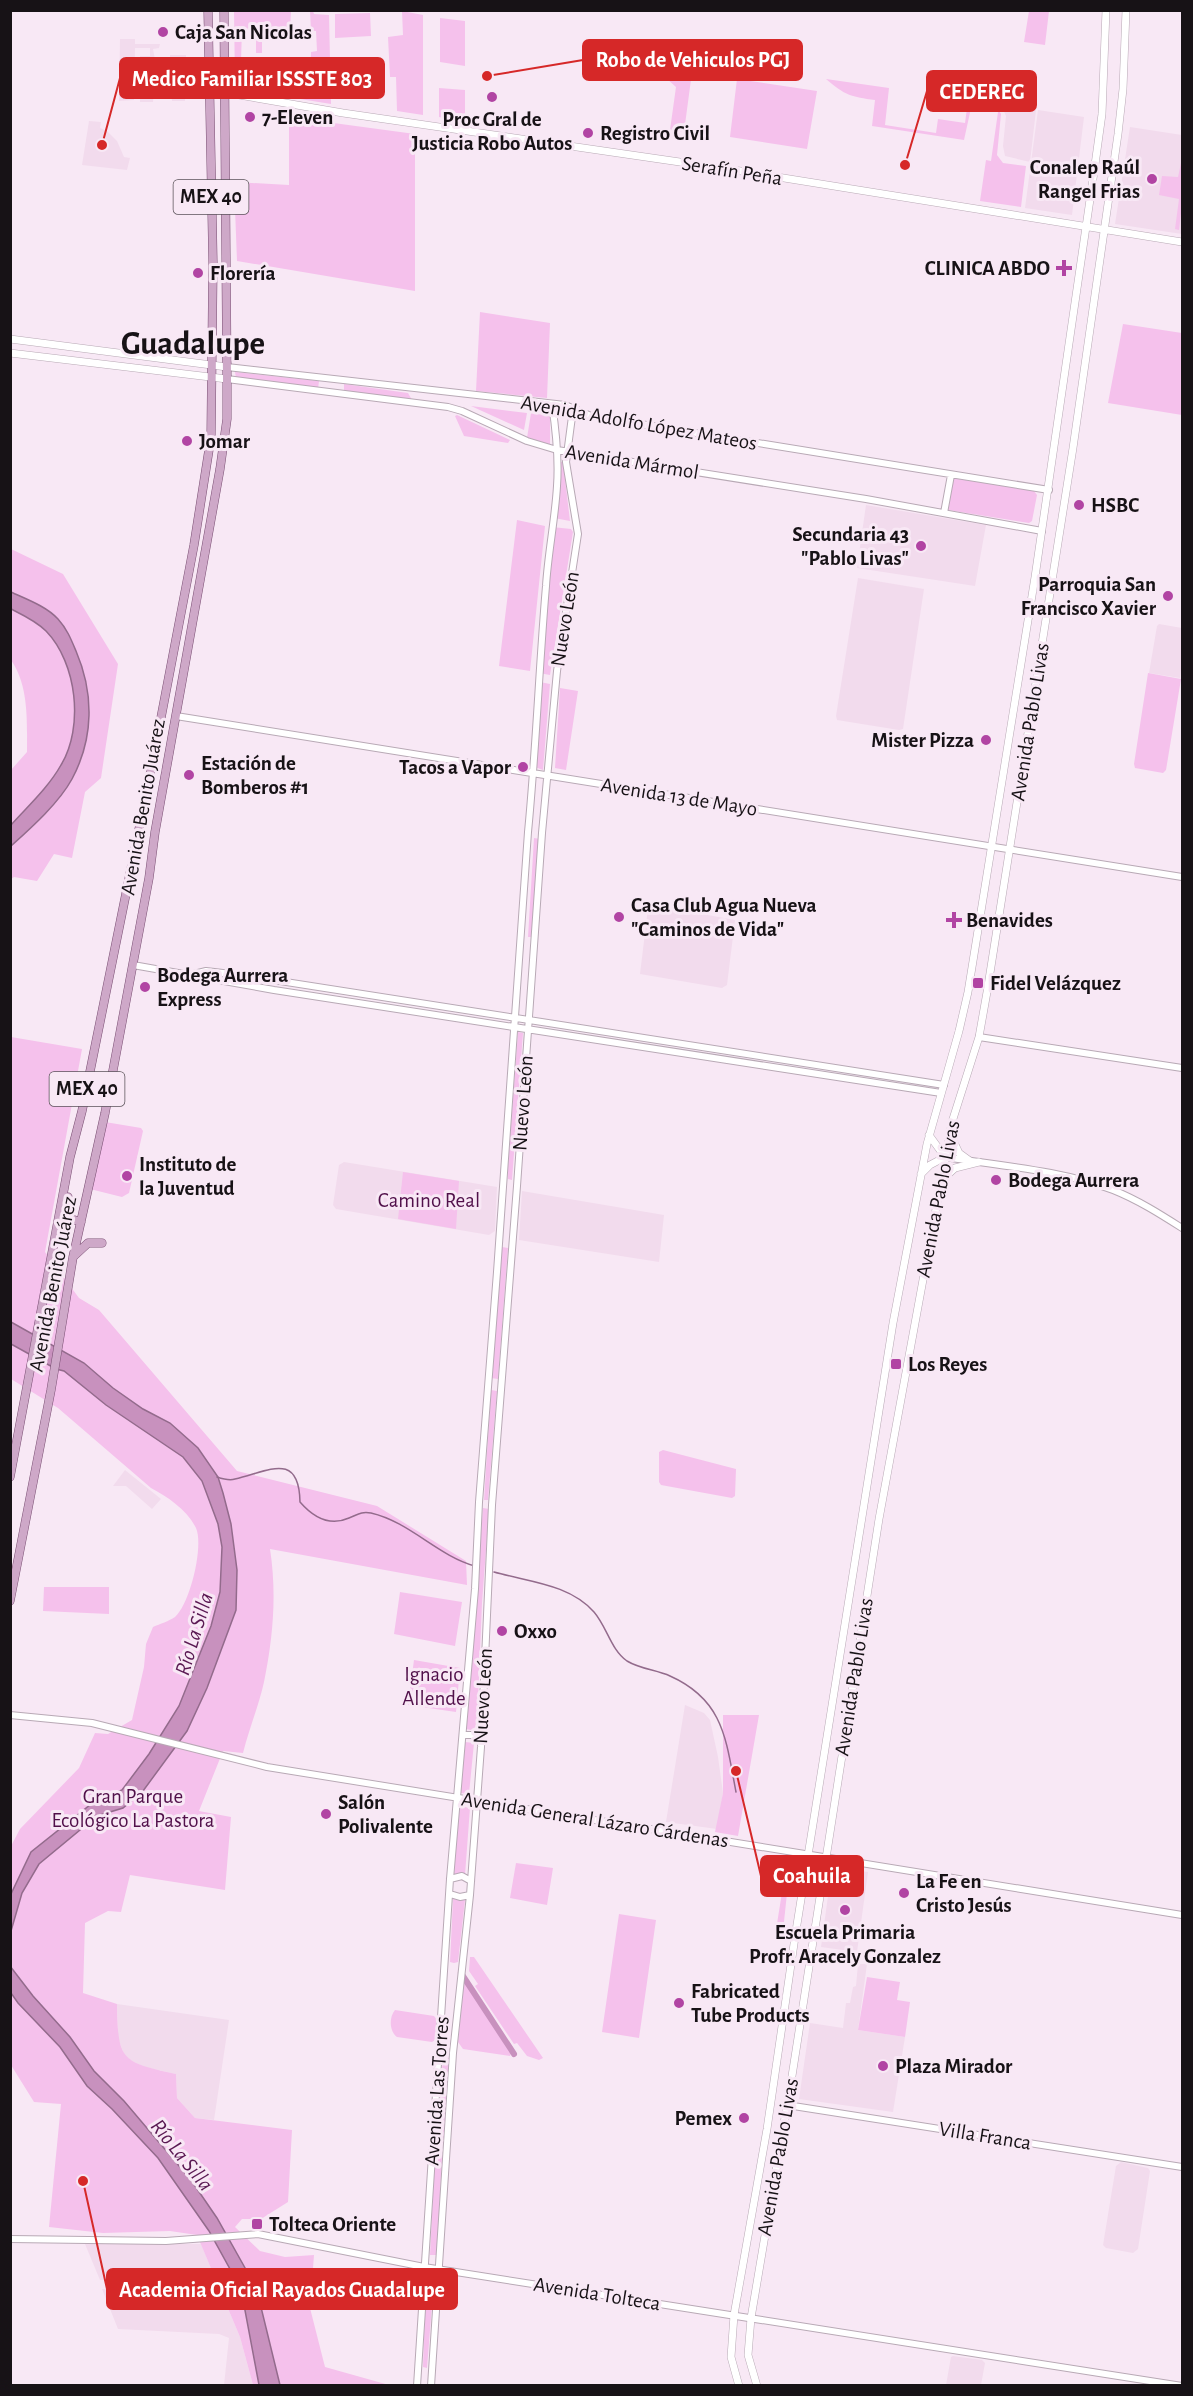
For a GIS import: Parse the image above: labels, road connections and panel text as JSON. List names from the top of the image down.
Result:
{
  "streets": {
    "main road": [
      "Serafín Peña",
      "MEX 40",
      "Avenida Pablo Livas",
      "Avenida Benito Juárez"
    ],
    "street": [
      "Avenida Adolfo López Mateos",
      "Avenida Mármol",
      "Nuevo León",
      "Avenida 13 de Mayo",
      "Avenida General Lázaro Cárdenas",
      "Avenida Las Torres",
      "Villa Franca",
      "Avenida Tolteca"
    ]
  },
  "crossings": [
    ["Serafín Peña", "Avenida Pablo Livas"],
    ["Serafín Peña", "Avenida Benito Juárez"],
    ["Avenida Adolfo López Mateos", "Nuevo León"],
    ["Avenida Adolfo López Mateos", "Avenida Pablo Livas"],
    ["Avenida Adolfo López Mateos", "Avenida Benito Juárez"],
    ["Avenida Mármol", "Nuevo León"],
    ["Avenida Mármol", "Avenida Pablo Livas"],
    ["Avenida Mármol", "Avenida Benito Juárez"],
    ["Nuevo León", "Avenida 13 de Mayo"],
    ["Nuevo León", "Avenida General Lázaro Cárdenas"],
    ["Nuevo León", "Avenida Las Torres"],
    ["Avenida Pablo Livas", "Avenida 13 de Mayo"],
    ["Avenida Pablo Livas", "Avenida General Lázaro Cárdenas"],
    ["Avenida Pablo Livas", "Villa Franca"],
    ["Avenida Pablo Livas", "Avenida Tolteca"],
    ["Avenida 13 de Mayo", "Avenida Benito Juárez"],
    ["Avenida General Lázaro Cárdenas", "Avenida Las Torres"],
    ["Avenida Las Torres", "Avenida Tolteca"]
  ],
  "districts": ["Guadalupe"],
  "water": ["Río La Silla"],
  "parks": ["Camino Real", "Ignacio Allende", "Gran Parque Ecológico La Pastora"],
  "places": {
    "other": [
      "Caja San Nicolas",
      "Robo de Vehiculos PGJ",
      "Proc Gral de Justicia Robo Autos",
      "7-Eleven",
      "Registro Civil",
      "Medico Familiar ISSSTE 803",
      "CEDEREG",
      "Conalep Raúl Rangel Frias",
      "Florería",
      "Jomar",
      "HSBC",
      "Secundaria 43 \"Pablo Livas\"",
      "Parroquia San Francisco Xavier",
      "Mister Pizza",
      "Tacos a Vapor",
      "Estación de Bomberos #1",
      "Casa Club Agua Nueva \"Caminos de Vida\"",
      "Bodega Aurrera Express",
      "Instituto de la Juventud",
      "Bodega Aurrera",
      "Oxxo",
      "Coahuila",
      "Salón Polivalente",
      "La Fe en Cristo Jesús",
      "Escuela Primaria Profr. Aracely Gonzalez",
      "Fabricated Tube Products",
      "Plaza Mirador",
      "Pemex",
      "Academia Oficial Rayados Guadalupe"
    ],
    "health": ["CLINICA ABDO", "Benavides"],
    "transit": ["Fidel Velázquez", "Los Reyes", "Tolteca Oriente"]
  }
}
